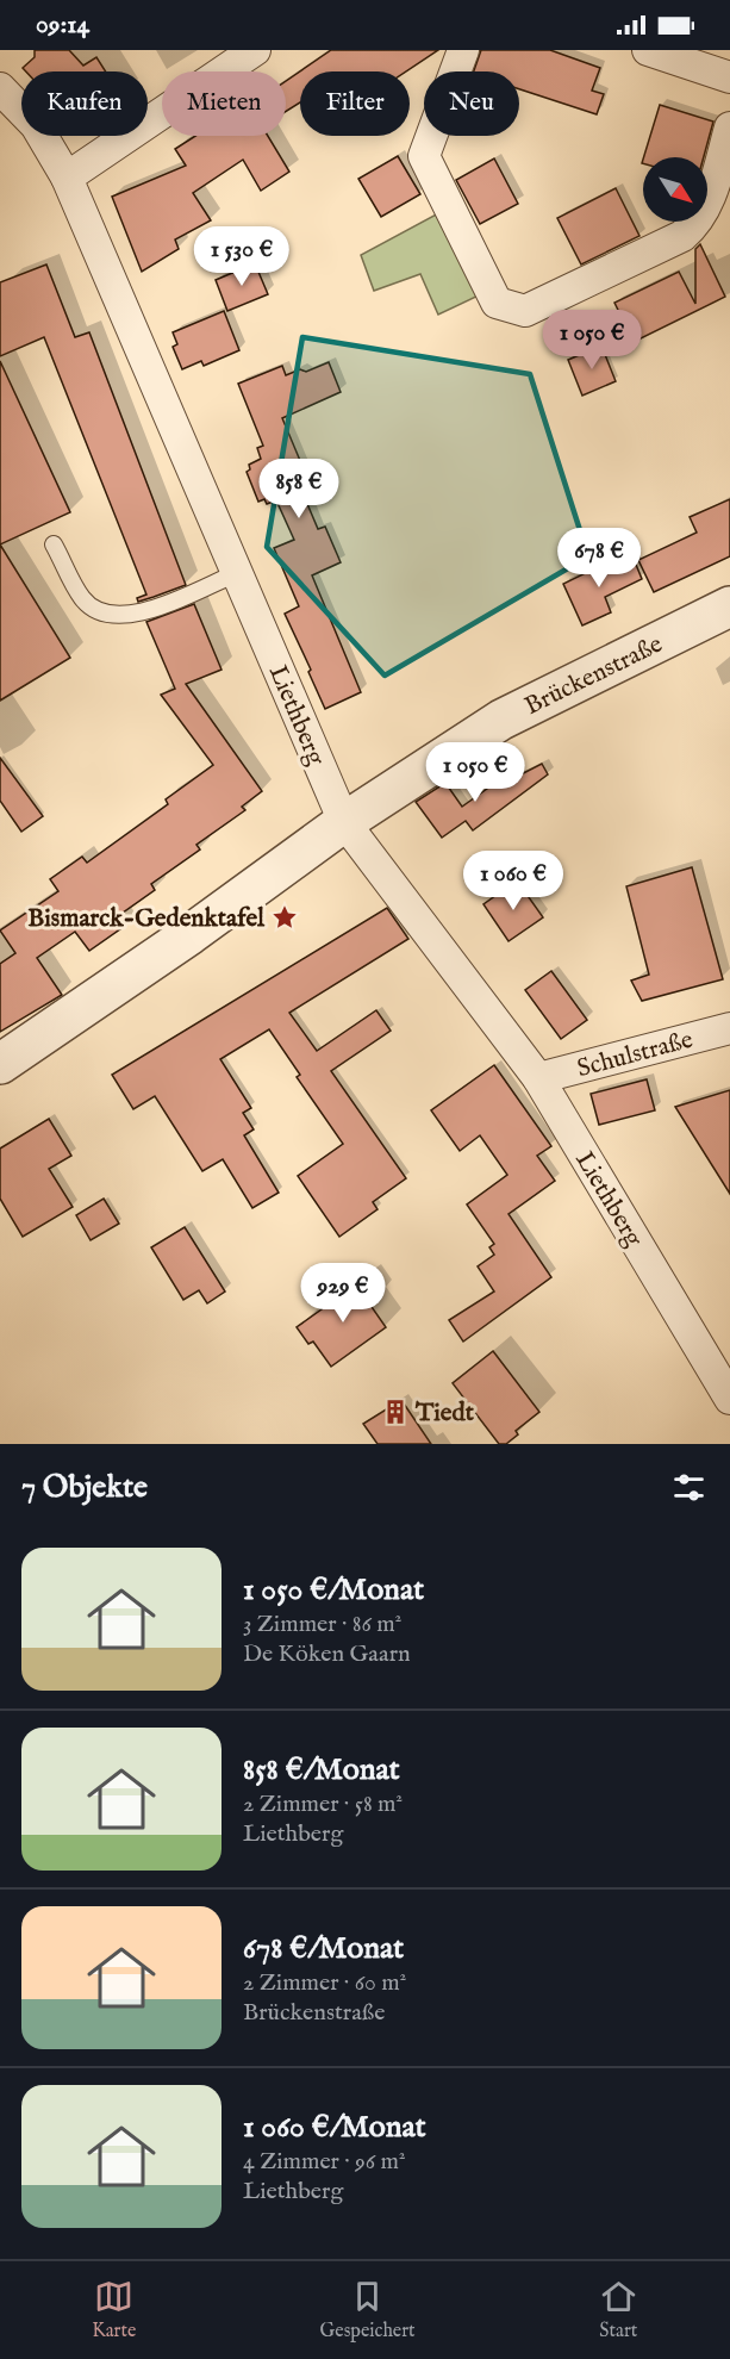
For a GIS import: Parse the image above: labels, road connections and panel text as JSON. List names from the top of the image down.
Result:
{
  "streets": {
    "street": ["Brückenstraße", "Liethberg", "Schulstraße"]
  },
  "crossings": [
    ["Brückenstraße", "Liethberg"],
    ["Liethberg", "Schulstraße"]
  ],
  "places": {
    "place": ["Bismarck-Gedenktafel"],
    "building": ["Tiedt"]
  },
  "north": "bottom right",
  "page": {
    "status": "09:14",
    "chip": [
      "Kaufen",
      "Mieten",
      "Filter",
      "Neu"
    ],
    "price": [
      "1 530 €",
      "1 050 €",
      "858 €",
      "678 €",
      "1 050 €",
      "1 060 €",
      "929 €"
    ],
    "heading": "7 Objekte",
    "list": [
      {
        "name": "1 050 €/Monat",
        "note": "3 Zimmer · 86 m² · De Köken Gaarn"
      },
      {
        "name": "858 €/Monat",
        "note": "2 Zimmer · 58 m² · Liethberg"
      },
      {
        "name": "678 €/Monat",
        "note": "2 Zimmer · 60 m² · Brückenstraße"
      },
      {
        "name": "1 060 €/Monat",
        "note": "4 Zimmer · 96 m² · Liethberg"
      }
    ],
    "tabs": ["Karte", "Gespeichert", "Start"]
  }
}
